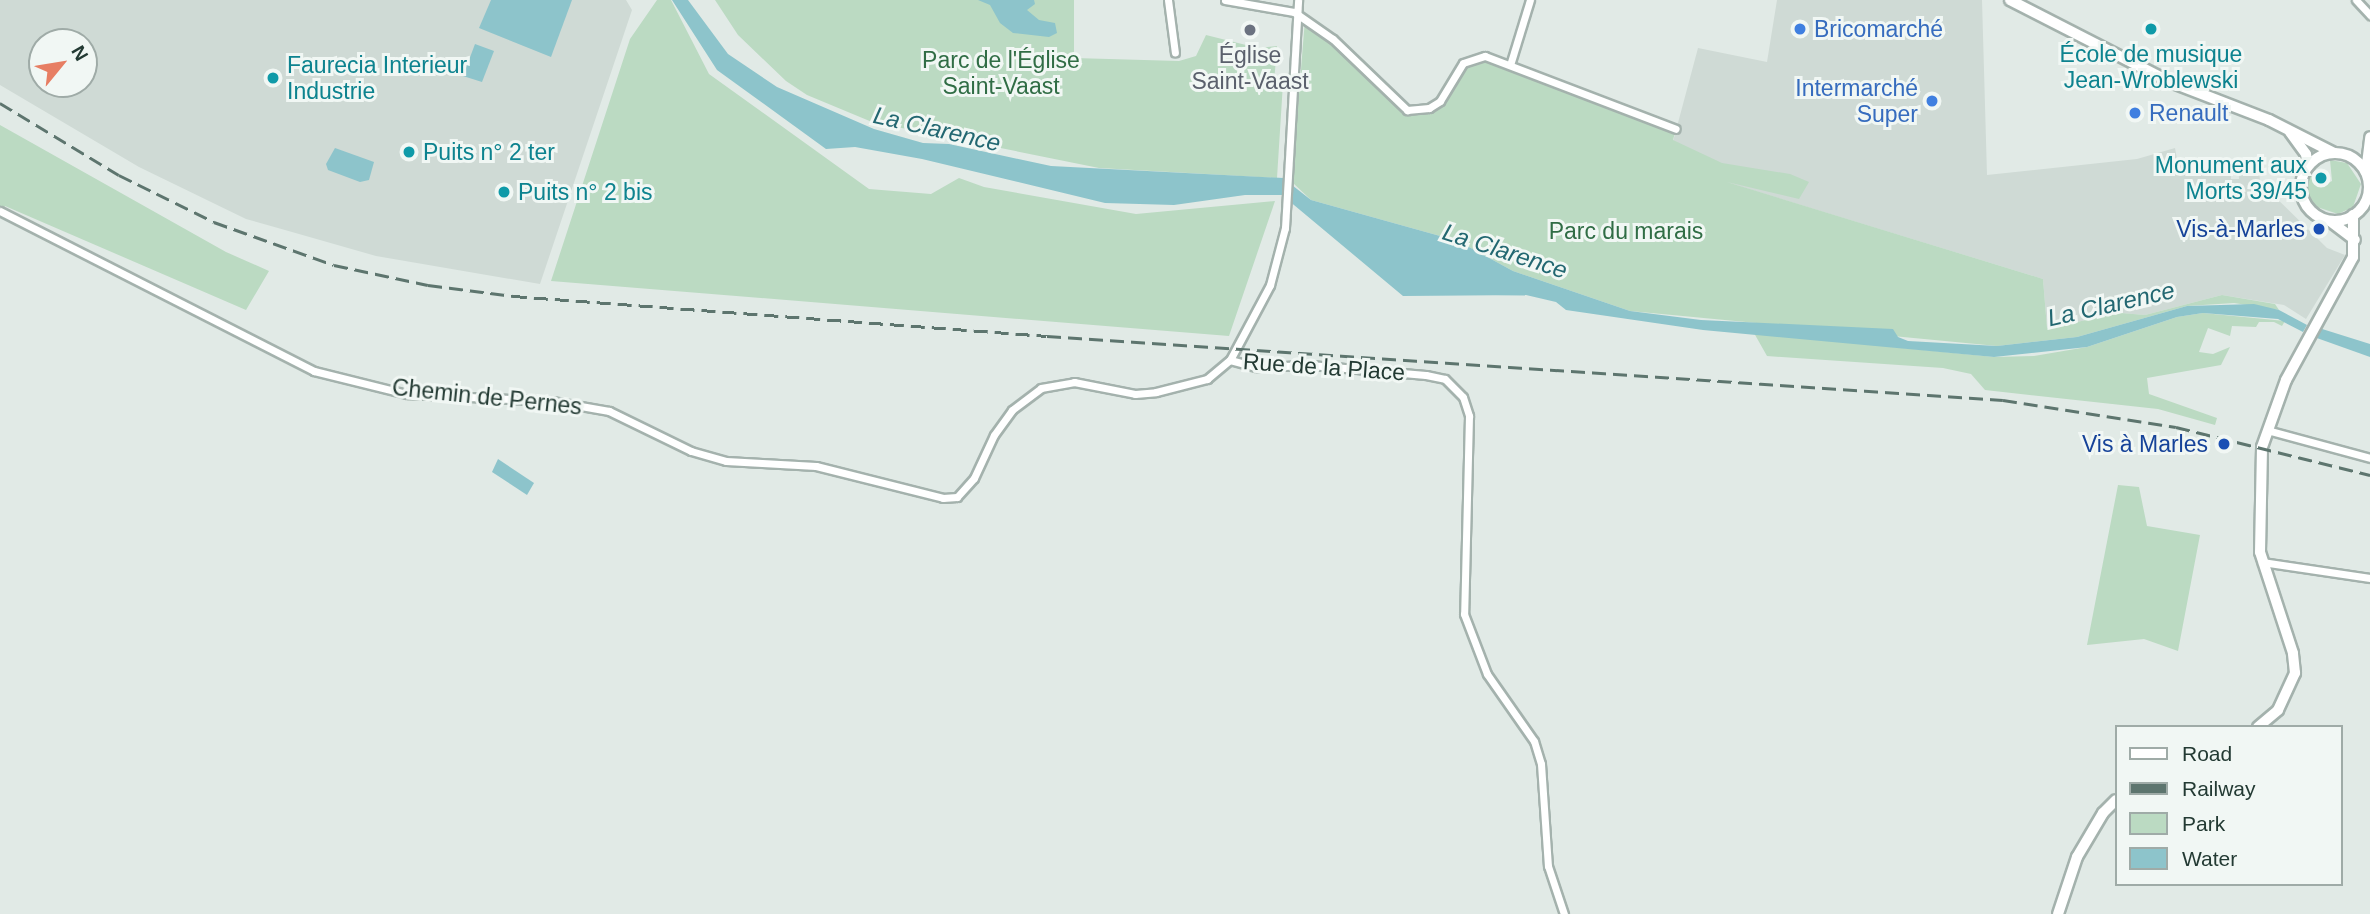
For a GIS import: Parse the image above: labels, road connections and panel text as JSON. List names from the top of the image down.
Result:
{
  "streets": {
    "street": ["Rue de la Place", "Chemin de Pernes"]
  },
  "crossings": [
    ["Rue de la Place", "Chemin de Pernes"]
  ],
  "water": ["La Clarence"],
  "parks": ["Parc de l'Église Saint-Vaast", "Parc du marais"],
  "places": [
    "Bricomarché",
    "École de musique Jean-Wroblewski",
    "Église Saint-Vaast",
    "Faurecia Interieur Industrie",
    "Intermarché Super",
    "Renault",
    "Puits n° 2 ter",
    "Monument aux Morts 39/45",
    "Puits n° 2 bis",
    "Vis-à-Marles",
    "Vis à Marles"
  ],
  "legend": [
    "Road",
    "Railway",
    "Park",
    "Water"
  ],
  "north": "top right"
}
